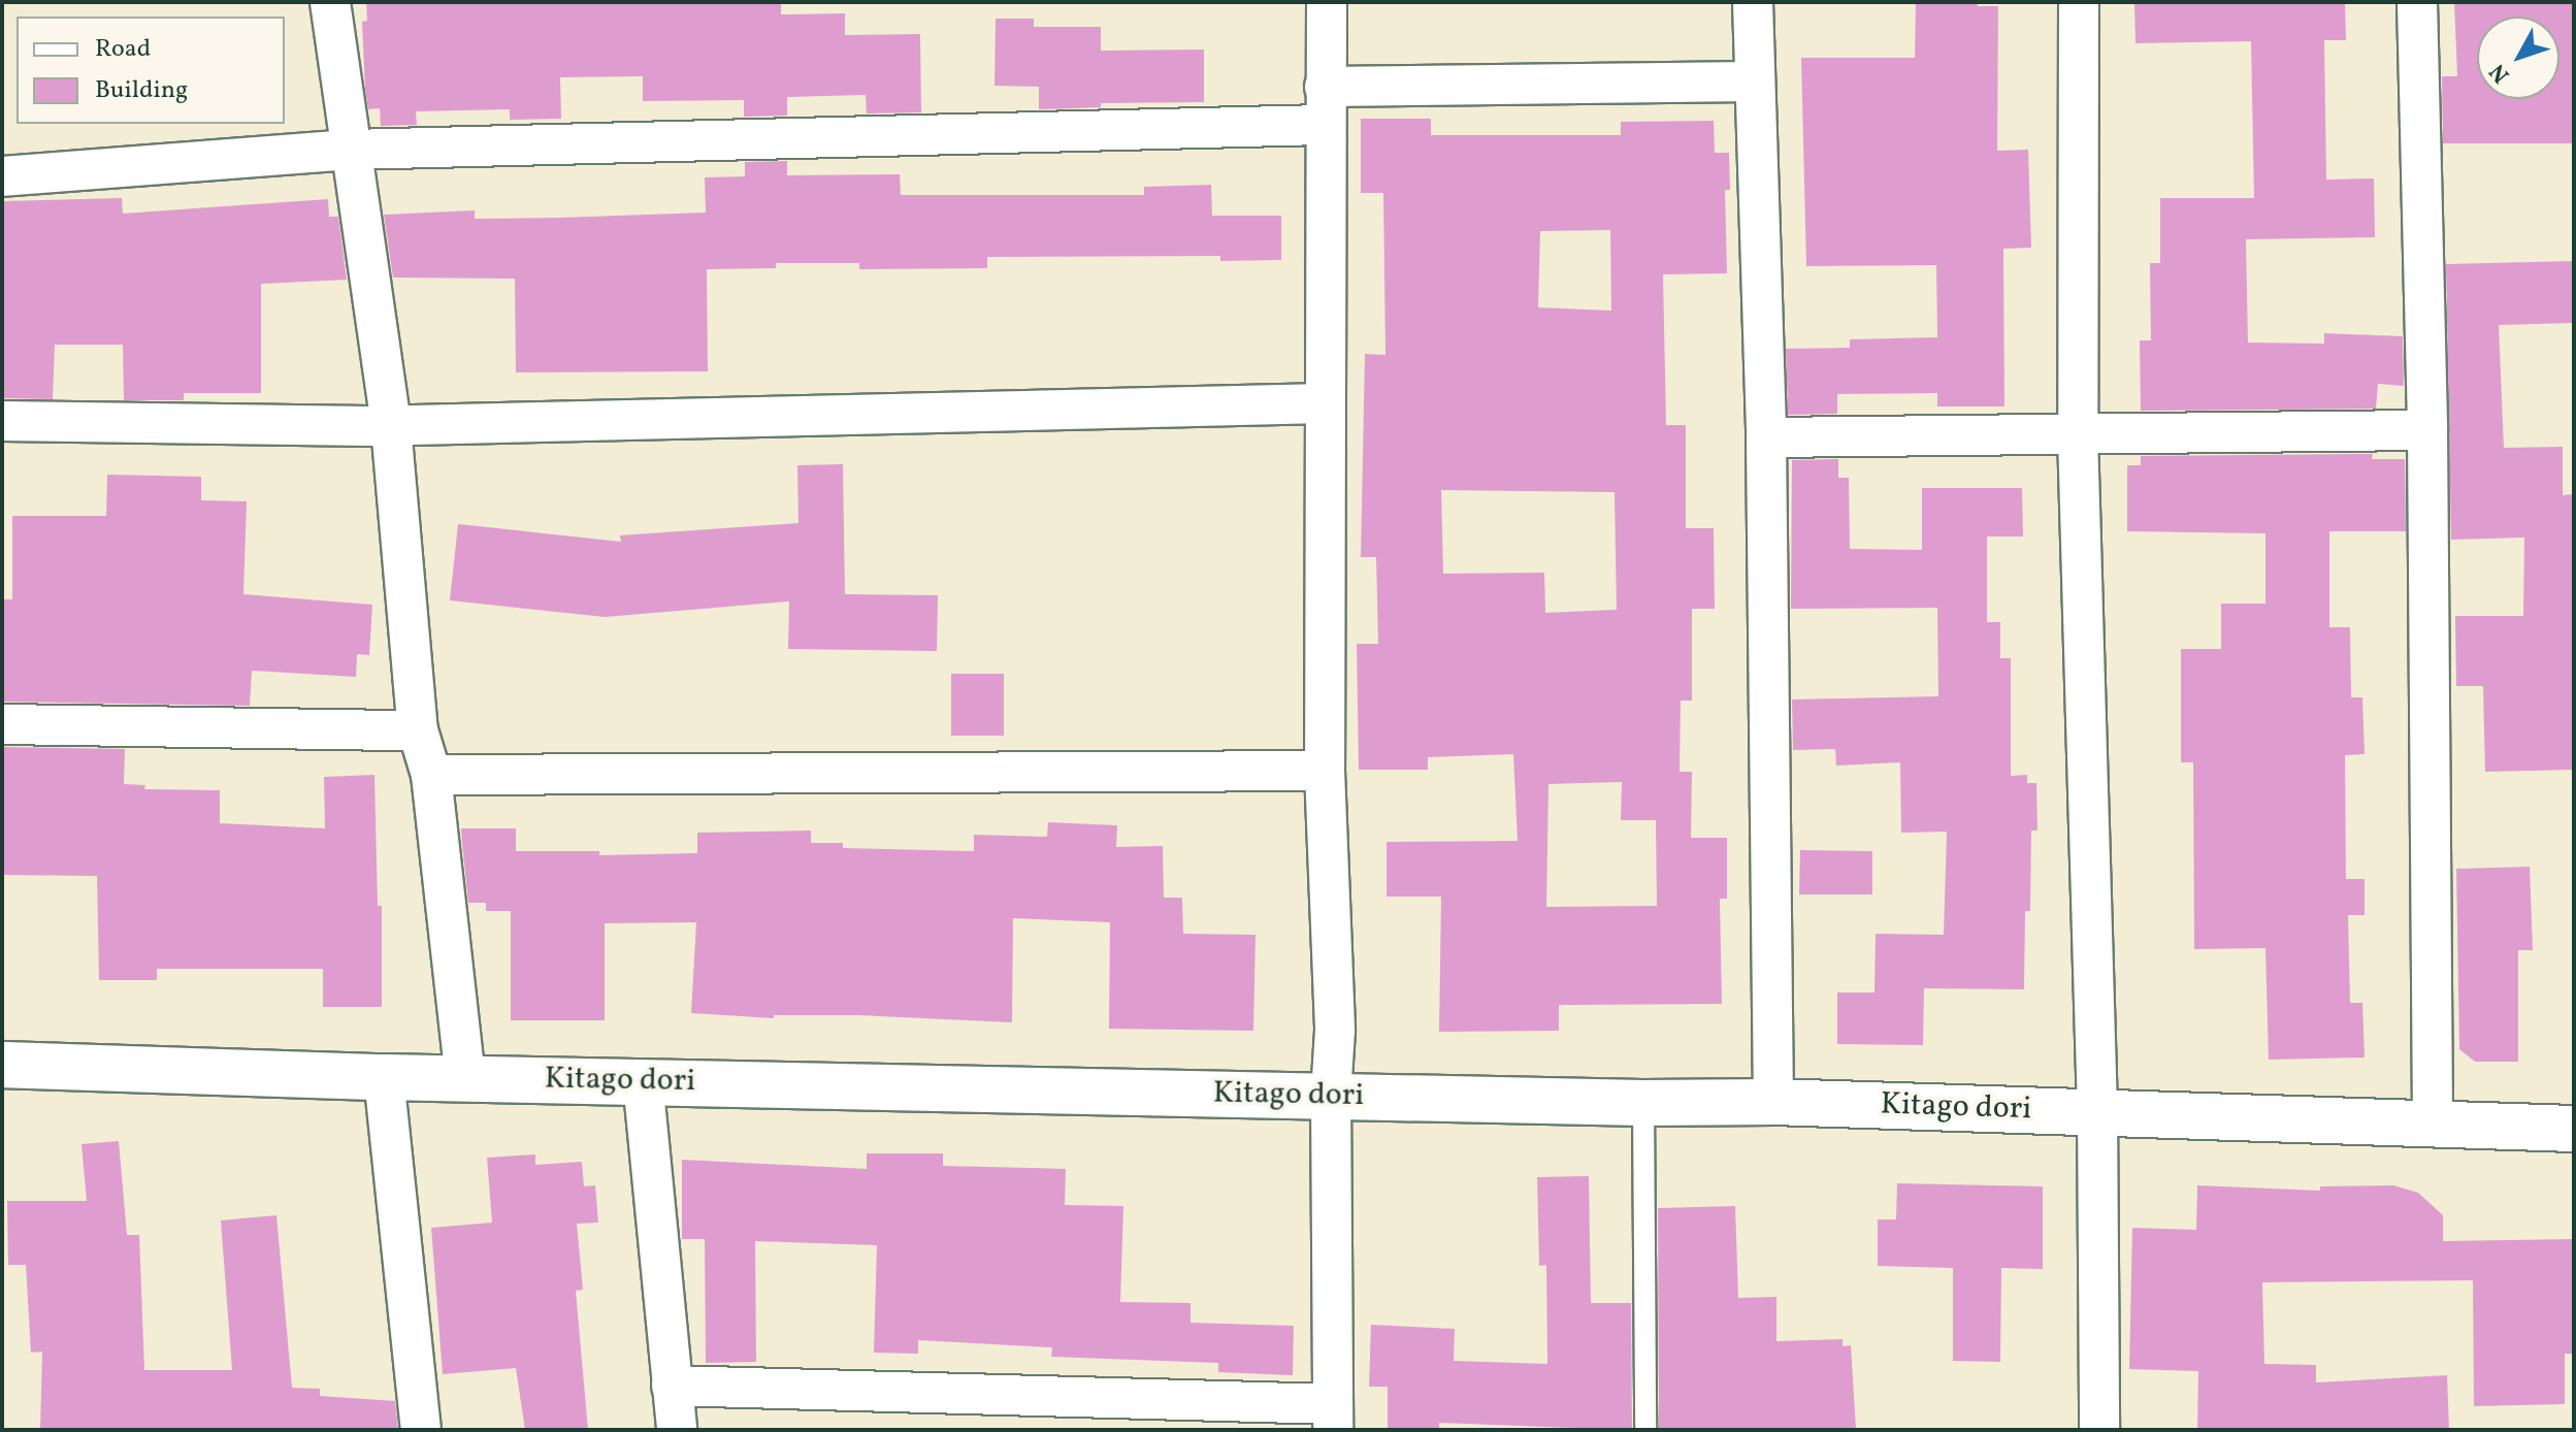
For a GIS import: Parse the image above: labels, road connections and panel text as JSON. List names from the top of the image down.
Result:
{
  "streets": {
    "street": ["Kitago dori"]
  },
  "legend": ["Road", "Building"],
  "north": "bottom left"
}
